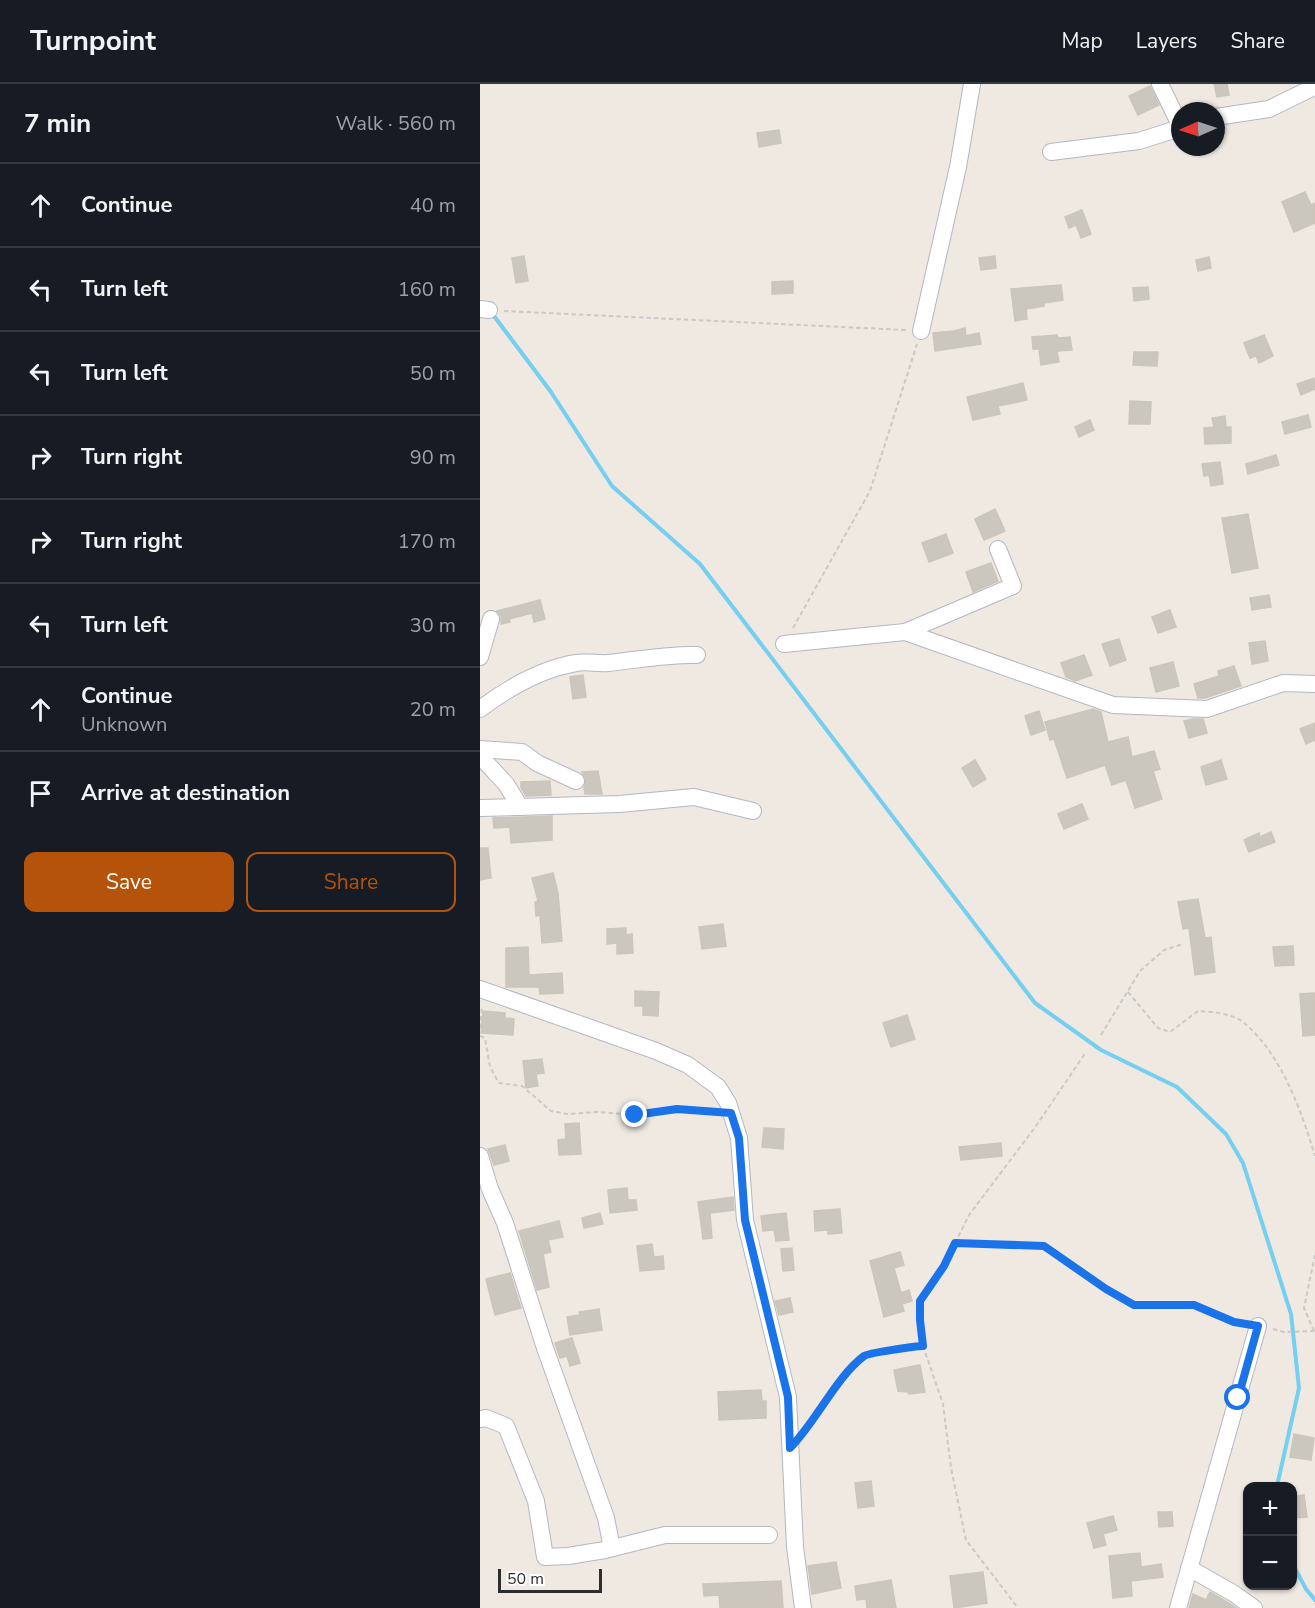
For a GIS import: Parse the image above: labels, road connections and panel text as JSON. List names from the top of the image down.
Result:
{
  "scale_bar": "50 m",
  "north": "left",
  "page": {
    "header": "Turnpoint",
    "nav": ["Map", "Layers", "Share"],
    "heading": ["7 min", "Walk · 560 m"],
    "list": [
      ["Continue", "40 m"],
      ["Turn left", "160 m"],
      ["Turn left", "50 m"],
      ["Turn right", "90 m"],
      ["Turn right", "170 m"],
      ["Turn left", "30 m"],
      ["Continue", "Unknown", "20 m"],
      "Arrive at destination"
    ],
    "buttons": ["Save", "Share"],
    "map_buttons": ["+", "−"],
    "scale": "50 m"
  }
}
